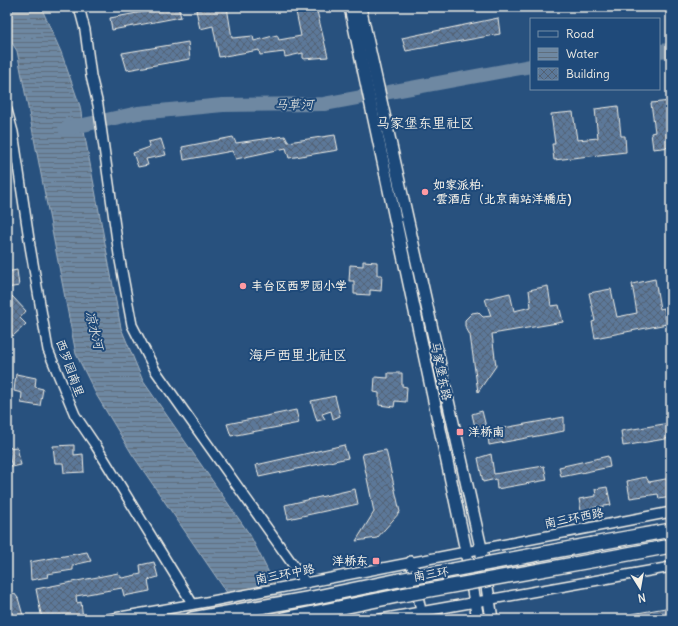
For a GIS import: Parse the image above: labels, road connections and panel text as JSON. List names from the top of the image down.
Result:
{
  "streets": {
    "highway": ["南三环"],
    "main road": ["马家堡东路"],
    "street": ["西罗园南里", "南三环西路", "南三环中路"]
  },
  "crossings": [
    ["西罗园南里", "南三环中路"],
    ["马家堡东路", "南三环西路"],
    ["马家堡东路", "南三环中路"],
    ["南三环西路", "南三环中路"]
  ],
  "districts": ["马家堡东里社区", "海户西里北社区"],
  "water": ["马草河", "凉水河"],
  "places": {
    "other": ["如家派柏· ·雲酒店（北京南站洋橋店)", "丰台区西罗园小学"],
    "transit": ["洋桥南", "洋桥东"]
  },
  "legend": ["Road", "Water", "Building"],
  "north": "bottom"
}
